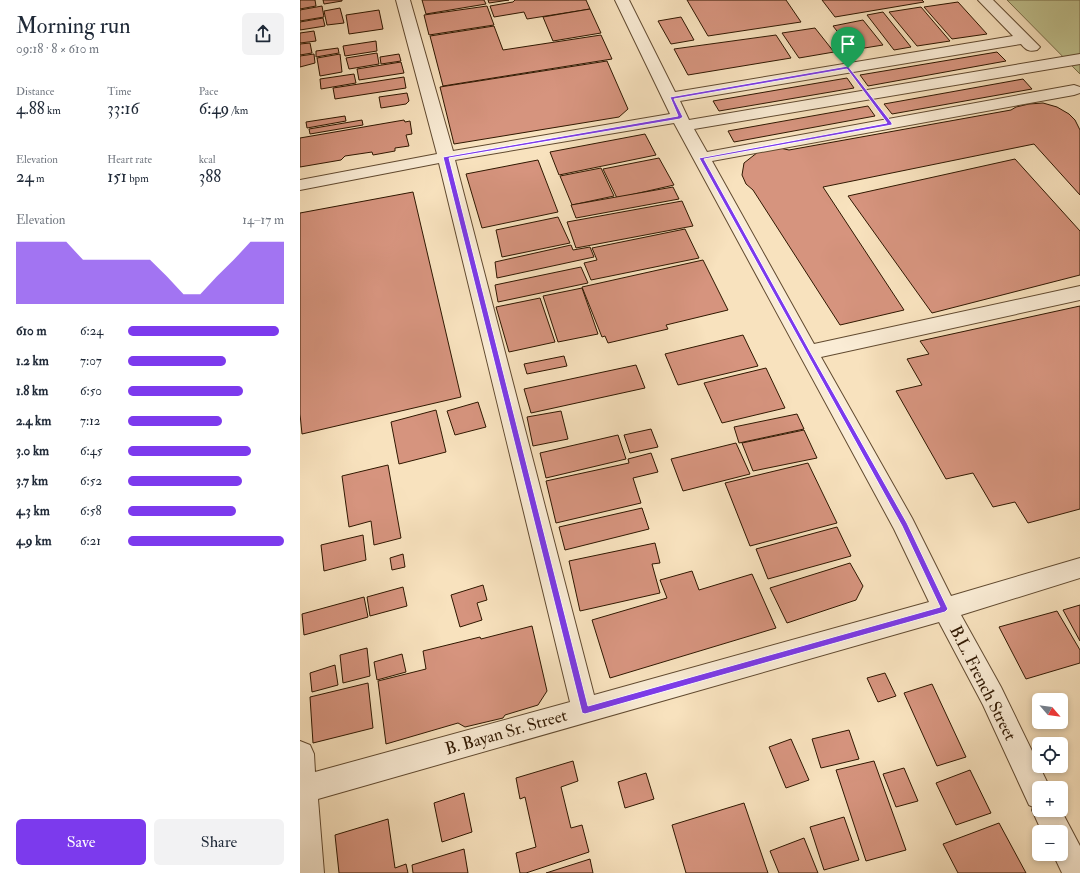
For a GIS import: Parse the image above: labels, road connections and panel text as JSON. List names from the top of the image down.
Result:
{
  "streets": {
    "street": ["B.L. French Street", "B. Bayan Sr. Street"]
  },
  "crossings": [
    ["B.L. French Street", "B. Bayan Sr. Street"]
  ],
  "north": "bottom right",
  "page": {
    "heading": ["Morning run", "09:18 · 8 × 610 m"],
    "stats": [
      ["Distance", "4.88 km"],
      ["Time", "33:16"],
      ["Pace", "6:49 /km"],
      ["Elevation", "24 m"],
      ["Heart rate", "151 bpm"],
      ["kcal", "388"]
    ],
    "chart": ["Elevation", "14–17 m"],
    "list": [
      {
        "name": "610 m",
        "note": "6:24"
      },
      {
        "name": "1.2 km",
        "note": "7:07"
      },
      {
        "name": "1.8 km",
        "note": "6:50"
      },
      {
        "name": "2.4 km",
        "note": "7:12"
      },
      {
        "name": "3.0 km",
        "note": "6:45"
      },
      {
        "name": "3.7 km",
        "note": "6:52"
      },
      {
        "name": "4.3 km",
        "note": "6:58"
      },
      {
        "name": "4.9 km",
        "note": "6:21"
      }
    ],
    "map_buttons": ["+", "−"],
    "buttons": ["Save", "Share"]
  }
}
